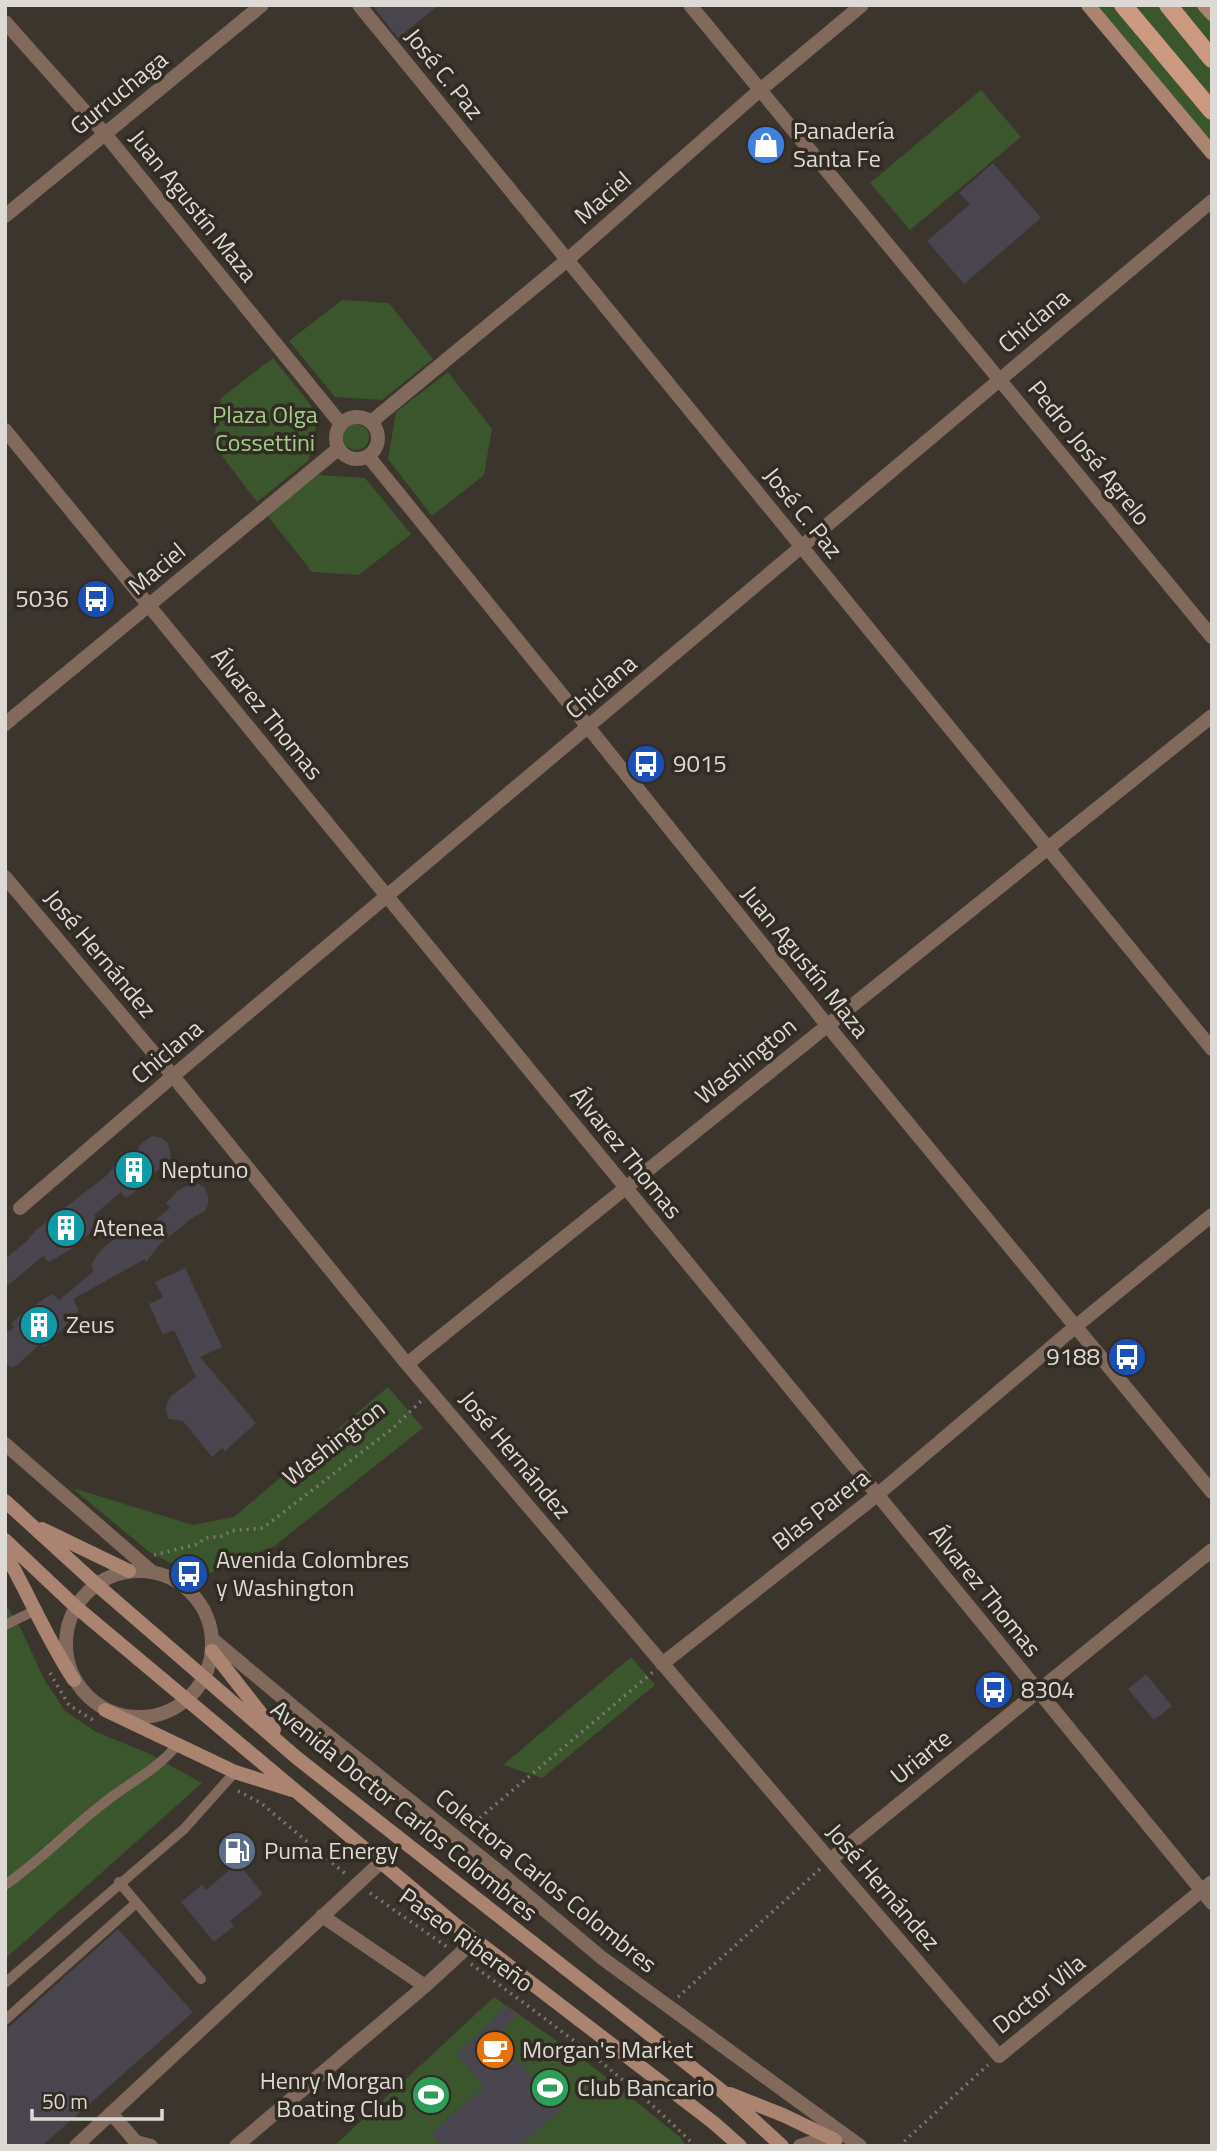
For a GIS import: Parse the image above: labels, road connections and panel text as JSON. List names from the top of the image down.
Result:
{
  "streets": {
    "main road": ["Avenida Doctor Carlos Colombres"],
    "street": [
      "José C. Paz",
      "Gurruchaga",
      "Maciel",
      "Juan Agustín Maza",
      "Chiclana",
      "Pedro José Agrelo",
      "Álvarez Thomas",
      "José Hernández",
      "Washington",
      "Blas Parera",
      "Uriarte",
      "Colectora Carlos Colombres",
      "Doctor Vila"
    ],
    "path": ["Paseo Ribereño"]
  },
  "crossings": [
    ["José C. Paz", "Maciel"],
    ["José C. Paz", "Chiclana"],
    ["José C. Paz", "Washington"],
    ["Gurruchaga", "Juan Agustín Maza"],
    ["Maciel", "Juan Agustín Maza"],
    ["Maciel", "Pedro José Agrelo"],
    ["Maciel", "Álvarez Thomas"],
    ["Juan Agustín Maza", "Chiclana"],
    ["Juan Agustín Maza", "Washington"],
    ["Juan Agustín Maza", "Blas Parera"],
    ["Chiclana", "Pedro José Agrelo"],
    ["Chiclana", "Álvarez Thomas"],
    ["Chiclana", "José Hernández"],
    ["Álvarez Thomas", "Washington"],
    ["Álvarez Thomas", "Blas Parera"],
    ["Álvarez Thomas", "Uriarte"],
    ["Álvarez Thomas", "Doctor Vila"],
    ["José Hernández", "Washington"],
    ["José Hernández", "Blas Parera"],
    ["José Hernández", "Uriarte"],
    ["José Hernández", "Doctor Vila"]
  ],
  "parks": ["Plaza Olga Cossettini"],
  "places": {
    "shop": ["Panadería Santa Fe"],
    "bus stop": [
      "5036",
      "9015",
      "9188",
      "Avenida Colombres y Washington",
      "8304"
    ],
    "building": ["Neptuno", "Atenea", "Zeus"],
    "fuel station": ["Puma Energy"],
    "cafe": ["Morgan's Market"],
    "sports": ["Club Bancario", "Henry Morgan Boating Club"]
  },
  "scale_bar": "50 m"
}
